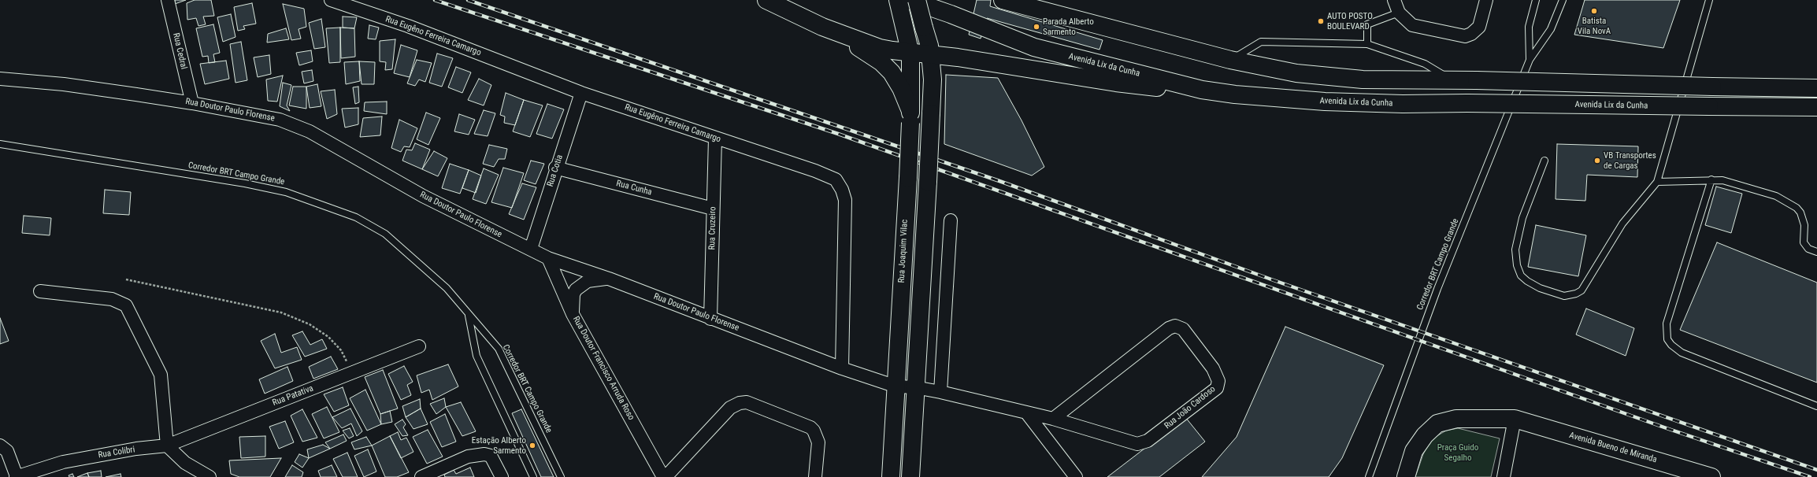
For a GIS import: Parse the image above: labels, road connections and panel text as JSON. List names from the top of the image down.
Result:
{
  "streets": {
    "main road": ["Avenida Lix da Cunha", "Rua Joaquim Vilac", "Avenida Bueno de Miranda"],
    "street": [
      "Rua Eugêno Ferreira Camargo",
      "Rua Cedral",
      "Rua Doutor Paulo Florense",
      "Rua Cotia",
      "Rua Cunha",
      "Rua Cruzeiro",
      "Rua Doutor Francisco Arruda Roso",
      "Rua Patativa",
      "Rua João Cardoso",
      "Rua Colibri"
    ],
    "lane": ["Corredor BRT Campo Grande"]
  },
  "crossings": [
    ["Rua Eugêno Ferreira Camargo", "Rua Doutor Paulo Florense"],
    ["Rua Eugêno Ferreira Camargo", "Rua Cotia"],
    ["Rua Eugêno Ferreira Camargo", "Rua Cruzeiro"],
    ["Rua Cedral", "Rua Doutor Paulo Florense"],
    ["Rua Doutor Paulo Florense", "Rua Cotia"],
    ["Rua Doutor Paulo Florense", "Rua Cruzeiro"],
    ["Rua Doutor Paulo Florense", "Rua Joaquim Vilac"],
    ["Rua Doutor Paulo Florense", "Rua Doutor Francisco Arruda Roso"],
    ["Rua Doutor Paulo Florense", "Rua João Cardoso"],
    ["Rua Cotia", "Rua Cunha"],
    ["Rua Cunha", "Rua Cruzeiro"],
    ["Rua Patativa", "Rua Colibri"]
  ],
  "parks": ["Praça Guido Segalho"],
  "places": [
    "Batista Vila NovA",
    "AUTO POSTO BOULEVARD",
    "Parada Alberto Sarmento",
    "VB Transportes de Cargas",
    "Estação Alberto Sarmento"
  ]
}
